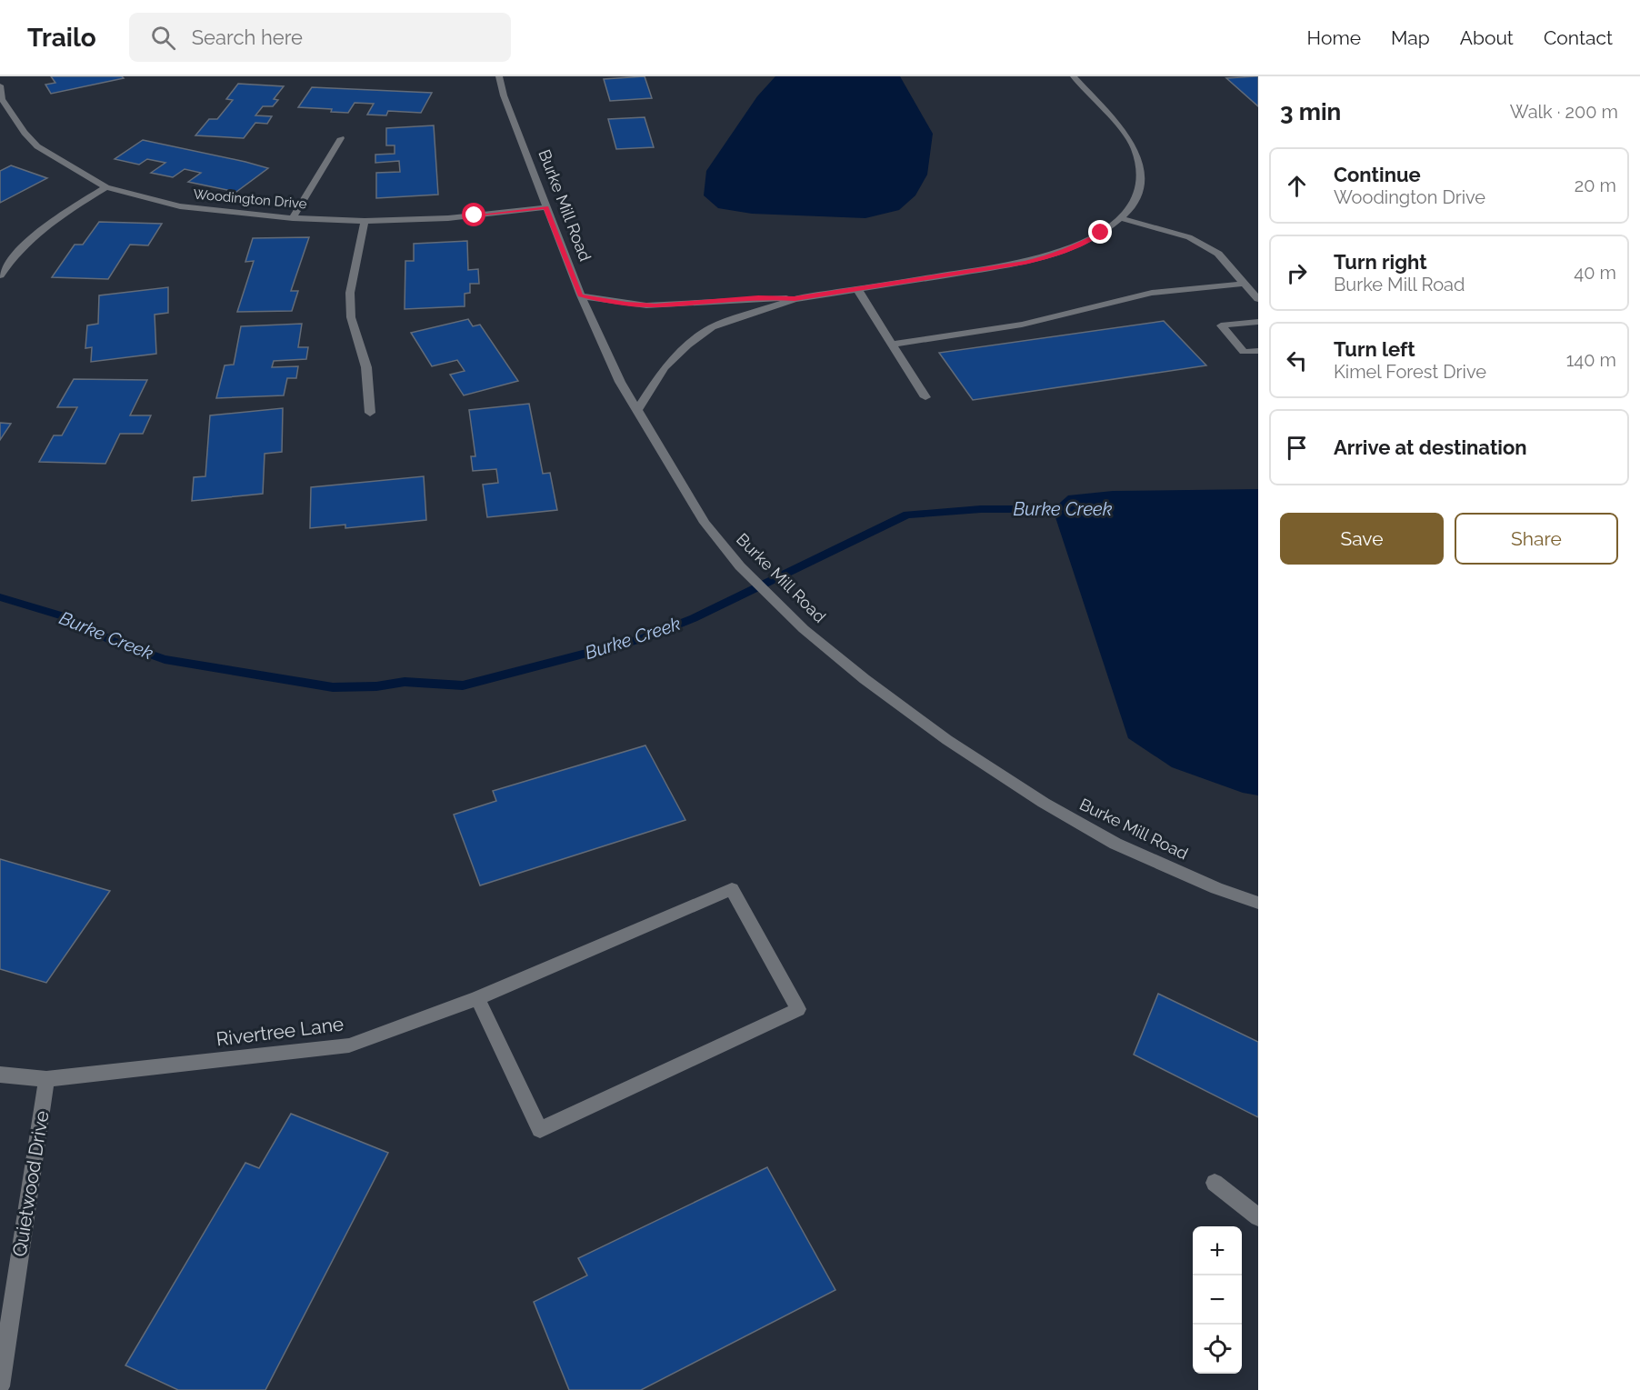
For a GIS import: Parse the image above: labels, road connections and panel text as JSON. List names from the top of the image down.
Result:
{
  "streets": {
    "street": [
      "Woodington Drive",
      "Burke Mill Road",
      "Rivertree Lane",
      "Quietwood Drive"
    ]
  },
  "crossings": [
    ["Woodington Drive", "Burke Mill Road"],
    ["Rivertree Lane", "Quietwood Drive"]
  ],
  "water": ["Burke Creek"],
  "page": {
    "header": "Trailo",
    "search": "Search here",
    "nav": [
      "Home",
      "Map",
      "About",
      "Contact"
    ],
    "heading": ["3 min", "Walk · 200 m"],
    "list": [
      ["Continue", "Woodington Drive", "20 m"],
      ["Turn right", "Burke Mill Road", "40 m"],
      ["Turn left", "Kimel Forest Drive", "140 m"],
      "Arrive at destination"
    ],
    "buttons": ["Save", "Share"],
    "map_buttons": ["+", "−"]
  }
}
